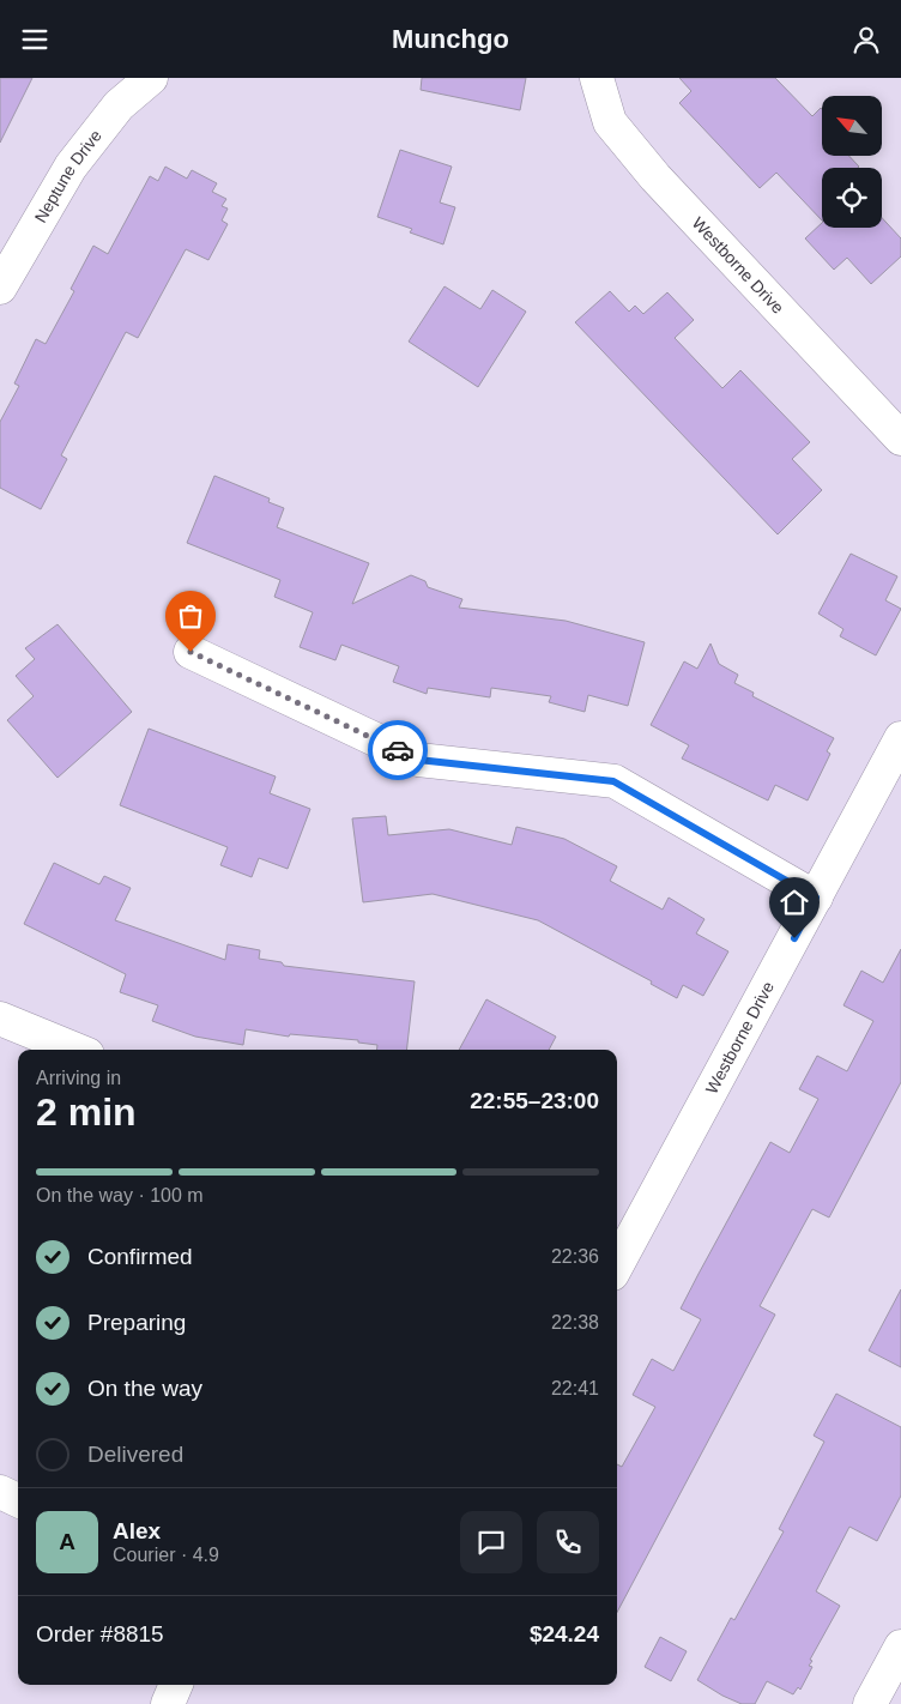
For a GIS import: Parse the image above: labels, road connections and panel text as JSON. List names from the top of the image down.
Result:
{
  "streets": {
    "street": ["Neptune Drive", "Westborne Drive"]
  },
  "north": "top left",
  "page": {
    "header": "Munchgo",
    "heading": ["2 min", "Arriving in", "22:55–23:00"],
    "panel": [
      "Alex",
      "Courier · 4.9",
      "Order #8815",
      "$24.24"
    ],
    "bar": "On the way · 100 m",
    "list": [
      ["Confirmed", "22:36"],
      ["Preparing", "22:38"],
      ["On the way", "22:41"],
      "Delivered"
    ],
    "round": "A"
  }
}
